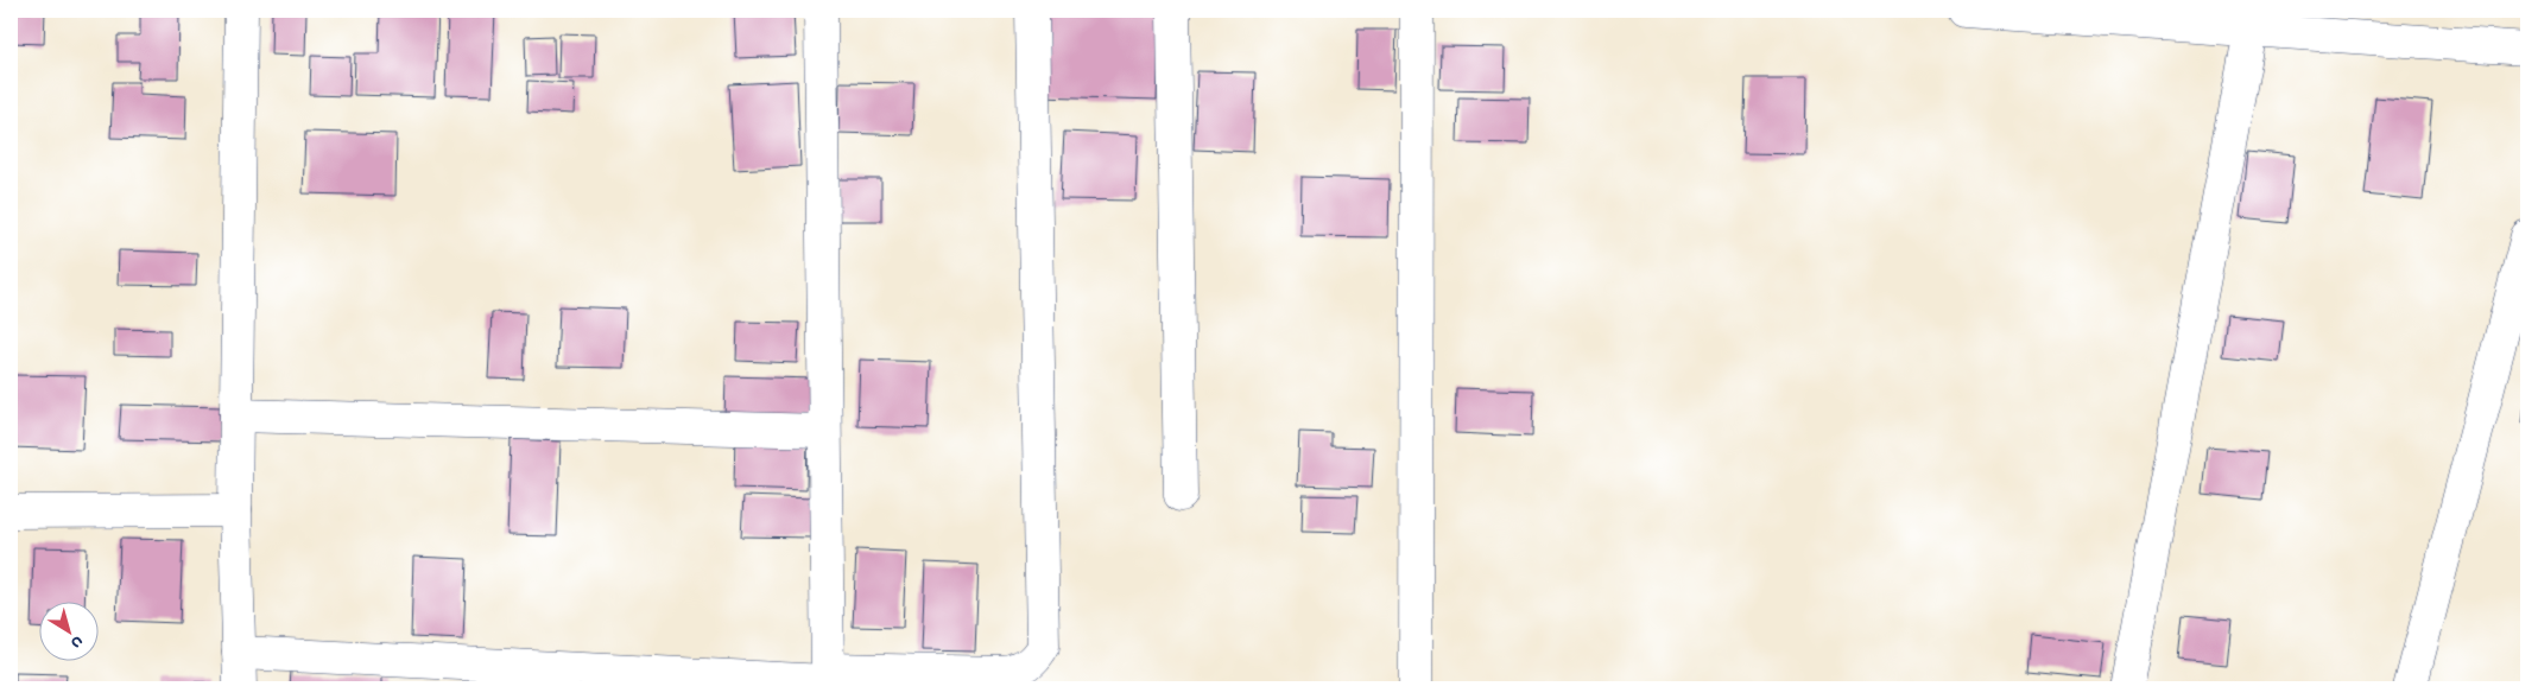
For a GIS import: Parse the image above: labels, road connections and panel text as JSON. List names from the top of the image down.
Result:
{
  "north": "bottom right"
}
